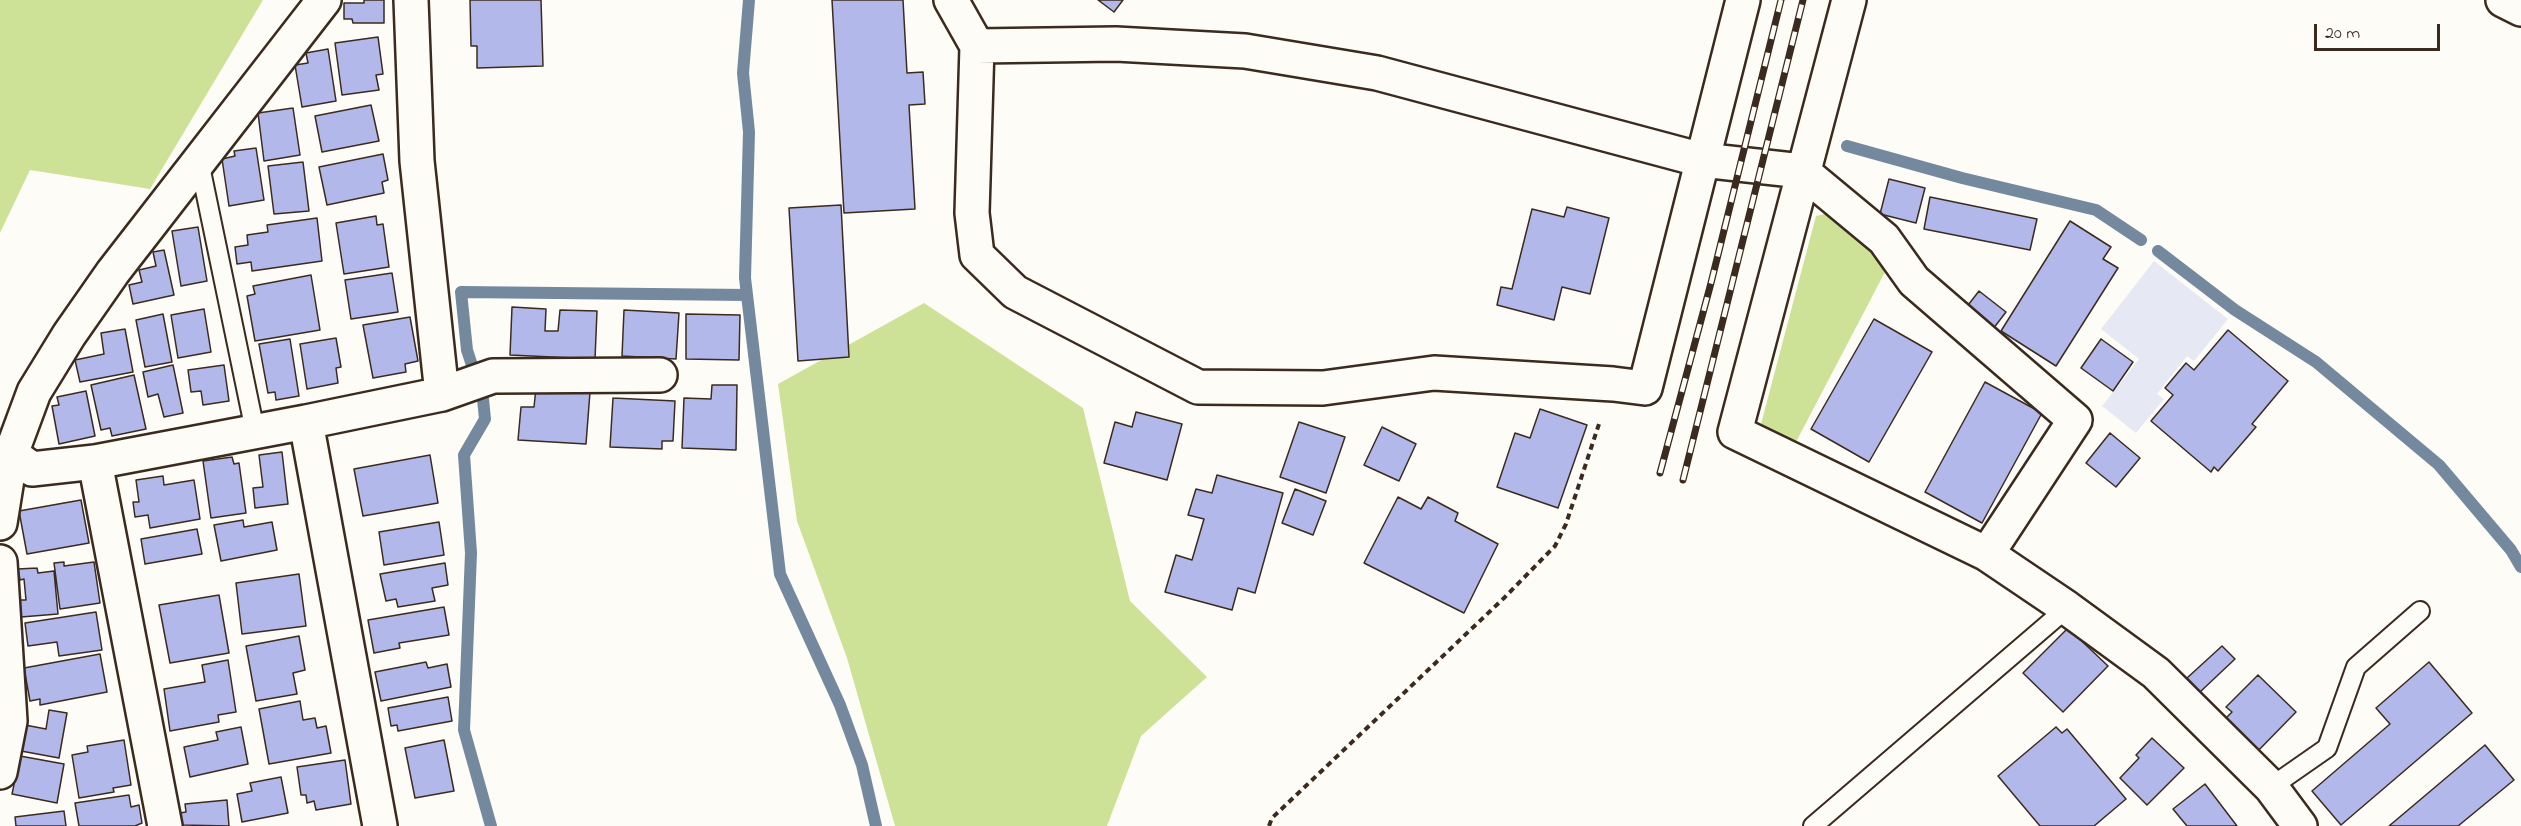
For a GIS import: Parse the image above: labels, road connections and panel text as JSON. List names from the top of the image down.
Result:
{
  "scale_bar": "20 m"
}
